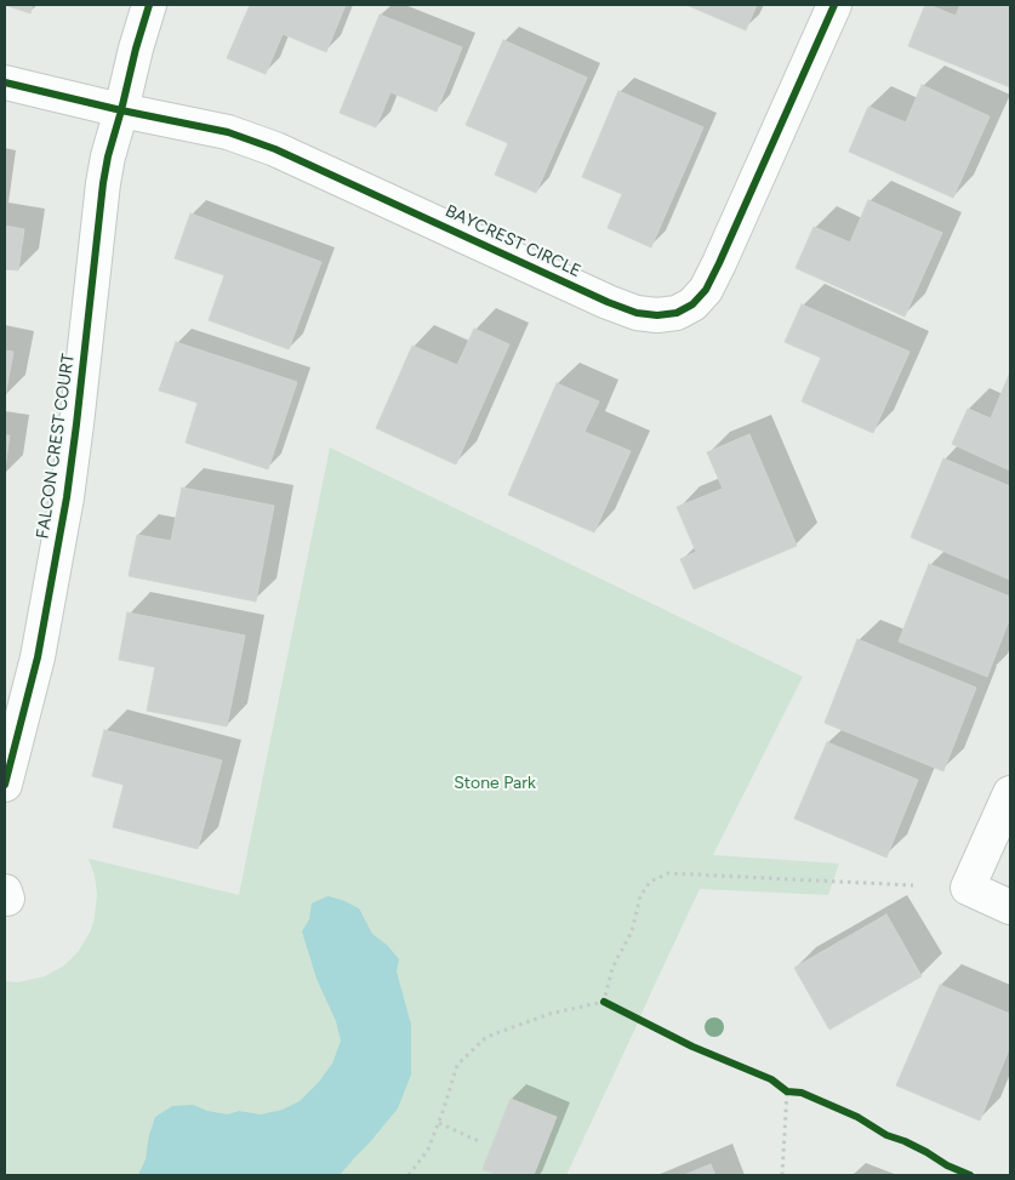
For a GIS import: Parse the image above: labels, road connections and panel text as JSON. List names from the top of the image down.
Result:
{
  "streets": {
    "street": ["BAYCREST CIRCLE", "FALCON CREST COURT"]
  },
  "crossings": [
    ["BAYCREST CIRCLE", "FALCON CREST COURT"]
  ],
  "parks": ["Stone Park"]
}
